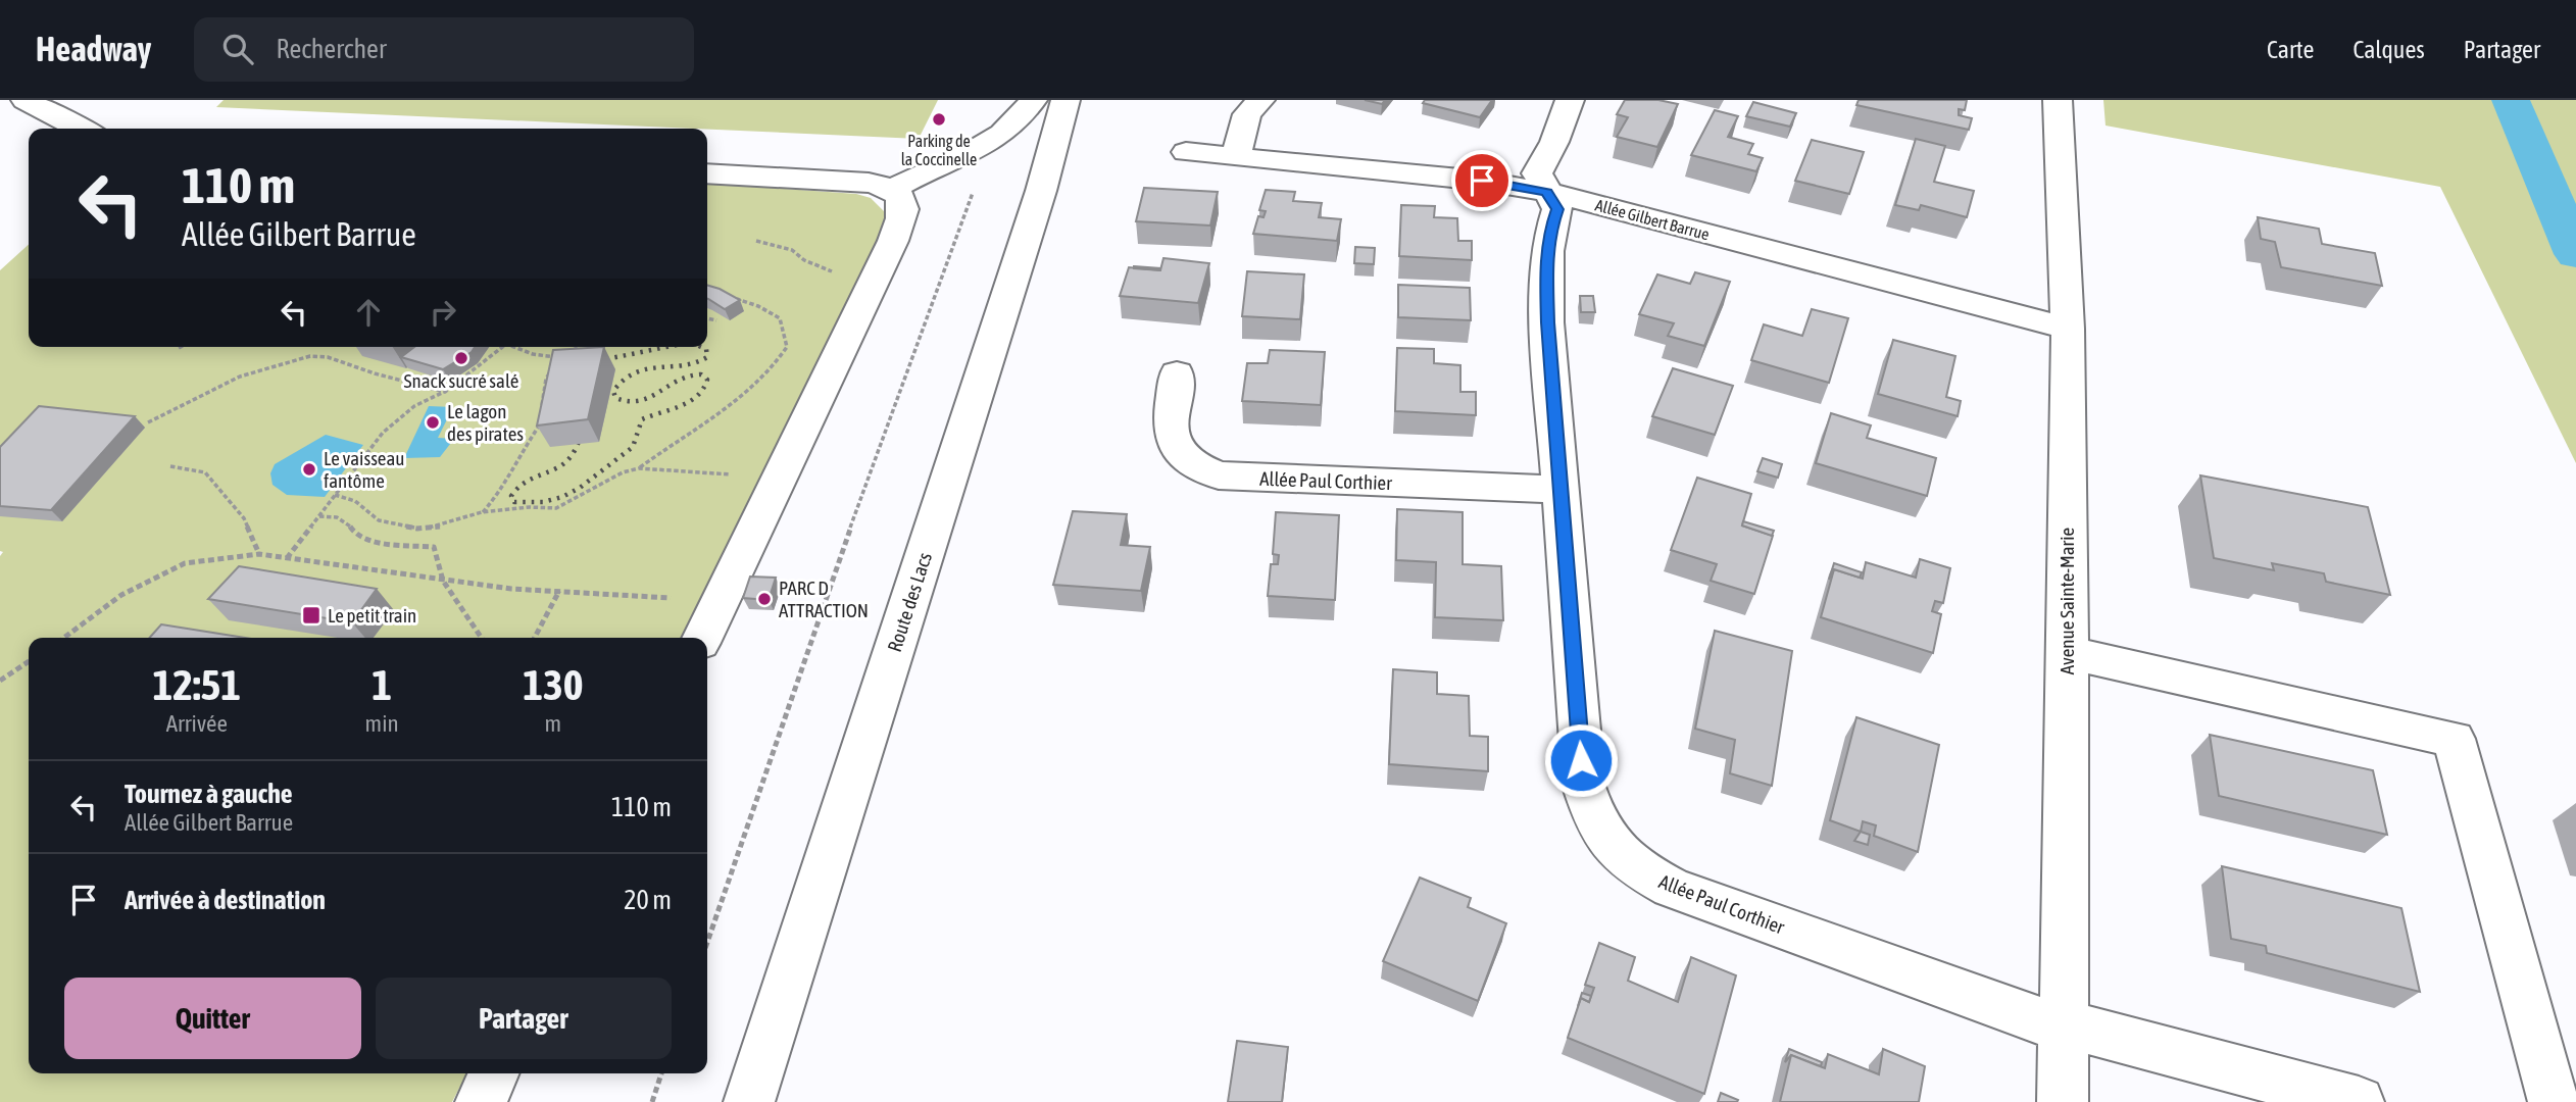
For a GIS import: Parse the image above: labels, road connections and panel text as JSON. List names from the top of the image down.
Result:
{
  "streets": {
    "street": [
      "Allée Gilbert Barrue",
      "Allée Paul Corthier",
      "Avenue Sainte-Marie",
      "Route des Lacs"
    ]
  },
  "crossings": [
    ["Allée Gilbert Barrue", "Allée Paul Corthier"],
    ["Allée Gilbert Barrue", "Avenue Sainte-Marie"],
    ["Allée Paul Corthier", "Avenue Sainte-Marie"]
  ],
  "places": {
    "other": [
      "Parking de la Coccinelle",
      "Snack sucré salé",
      "Le lagon des pirates",
      "Le vaisseau fantôme",
      "PARC D ATTRACTION"
    ],
    "transit": ["Le petit train"]
  },
  "page": {
    "header": "Headway",
    "search": "Rechercher",
    "nav": ["Carte", "Calques", "Partager"],
    "turn": ["110 m", "Allée Gilbert Barrue"],
    "eta": [
      "12:51",
      "Arrivée",
      "1",
      "min",
      "130",
      "m"
    ],
    "list": [
      {
        "name": "Tournez à gauche",
        "note": "Allée Gilbert Barrue",
        "value": "110 m"
      },
      {
        "name": "Arrivée à destination",
        "value": "20 m"
      }
    ],
    "buttons": ["Quitter", "Partager"]
  }
}
